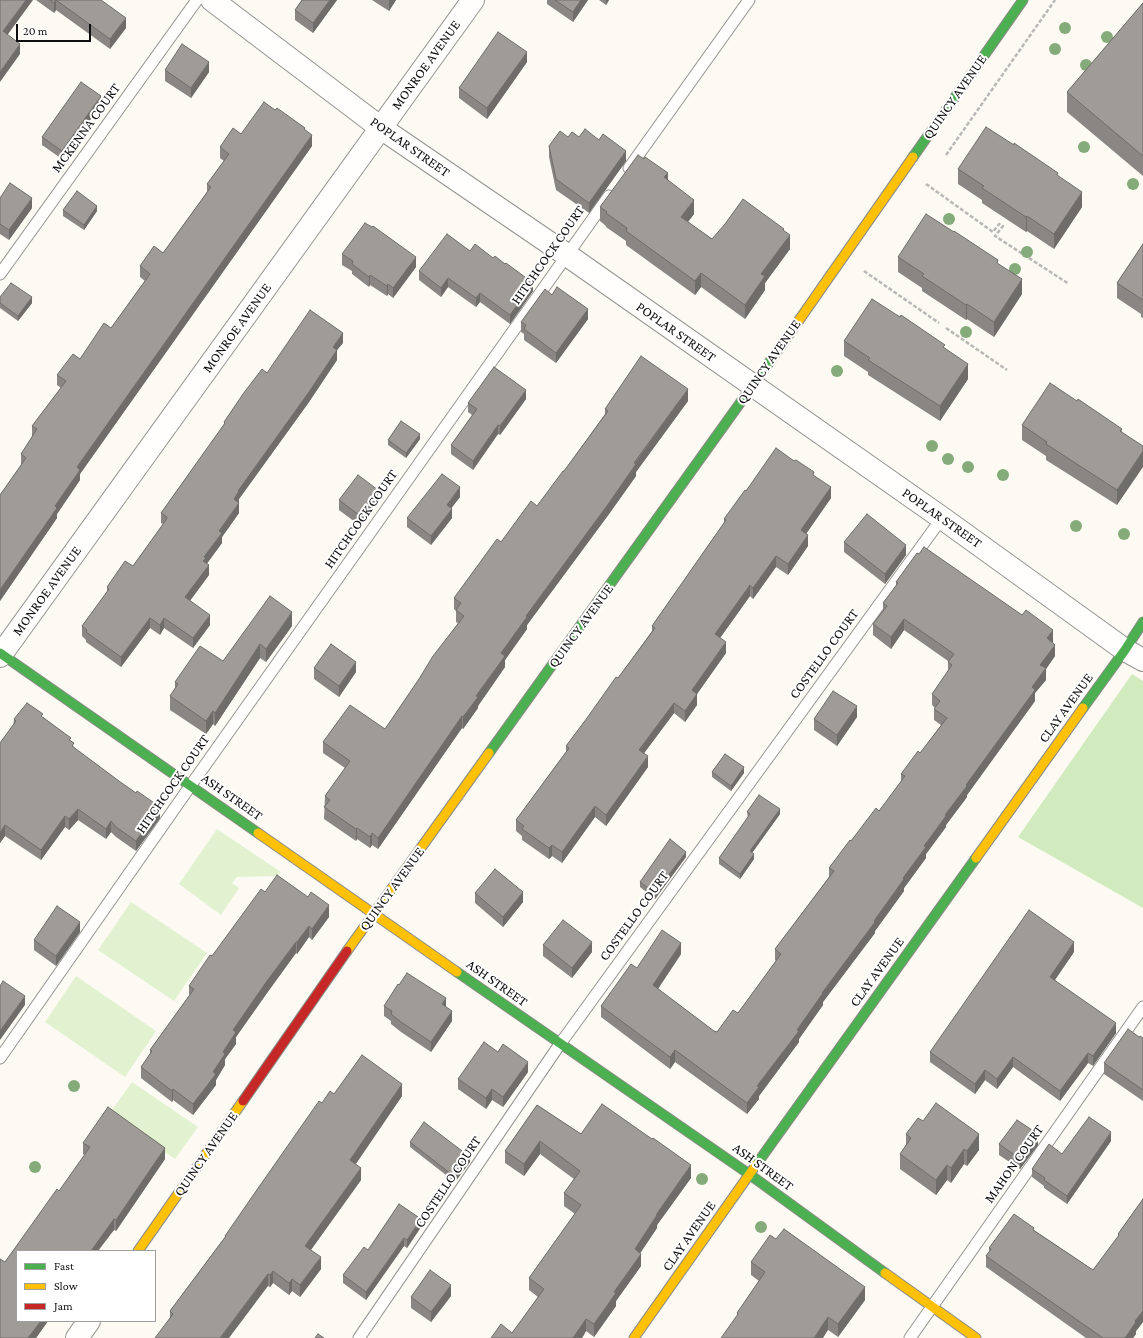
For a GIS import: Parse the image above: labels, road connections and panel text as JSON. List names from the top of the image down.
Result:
{
  "streets": {
    "street": [
      "MONROE AVENUE",
      "QUINCY AVENUE",
      "POPLAR STREET",
      "CLAY AVENUE",
      "ASH STREET"
    ],
    "lane": [
      "MCKENNA COURT",
      "HITCHCOCK COURT",
      "COSTELLO COURT",
      "MAHON COURT"
    ]
  },
  "crossings": [
    ["MONROE AVENUE", "POPLAR STREET"],
    ["MONROE AVENUE", "ASH STREET"],
    ["QUINCY AVENUE", "POPLAR STREET"],
    ["QUINCY AVENUE", "ASH STREET"],
    ["POPLAR STREET", "HITCHCOCK COURT"],
    ["POPLAR STREET", "COSTELLO COURT"],
    ["POPLAR STREET", "CLAY AVENUE"],
    ["HITCHCOCK COURT", "ASH STREET"],
    ["COSTELLO COURT", "ASH STREET"],
    ["CLAY AVENUE", "ASH STREET"],
    ["ASH STREET", "MAHON COURT"]
  ],
  "legend": ["Fast", "Slow", "Jam"],
  "scale_bar": "20 m"
}
